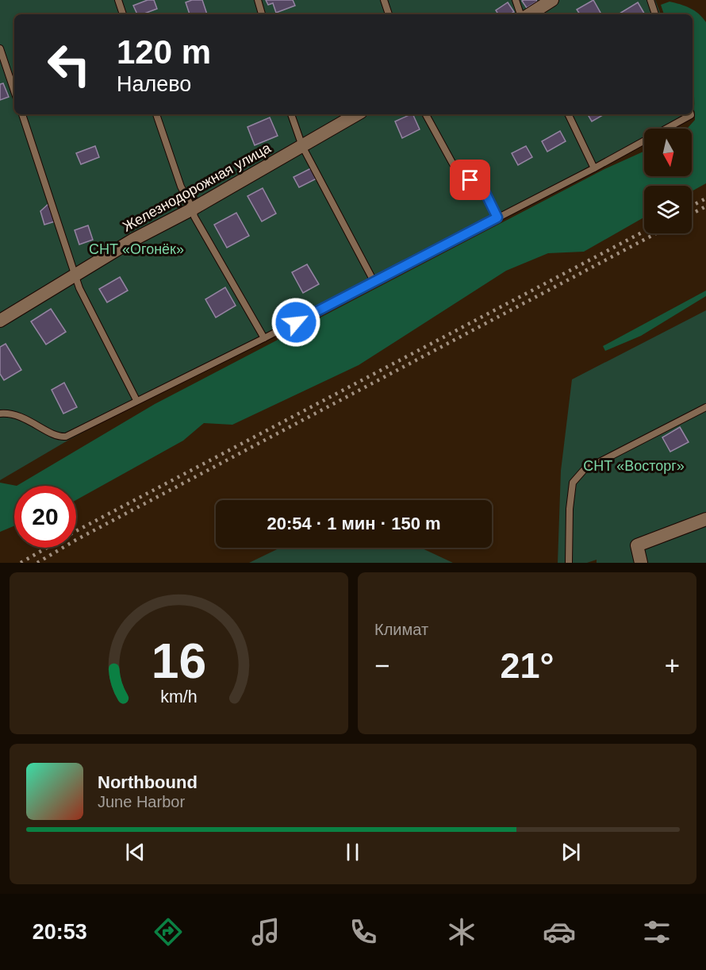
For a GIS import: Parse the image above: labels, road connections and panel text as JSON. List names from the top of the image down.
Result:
{
  "streets": {
    "street": ["Железнодорожная улица"]
  },
  "parks": ["СНТ «Огонёк»", "СНТ «Восторг»"],
  "north": "bottom",
  "page": {
    "turn": ["120 m", "Налево"],
    "limit": "20",
    "trip": "20:54 · 1 мин · 150 m",
    "tile": "Климат",
    "heat": ["−", "21°", "+"],
    "song": ["Northbound", "June Harbor"],
    "tabs": "20:53",
    "gauge": ["16", "km/h"]
  }
}
